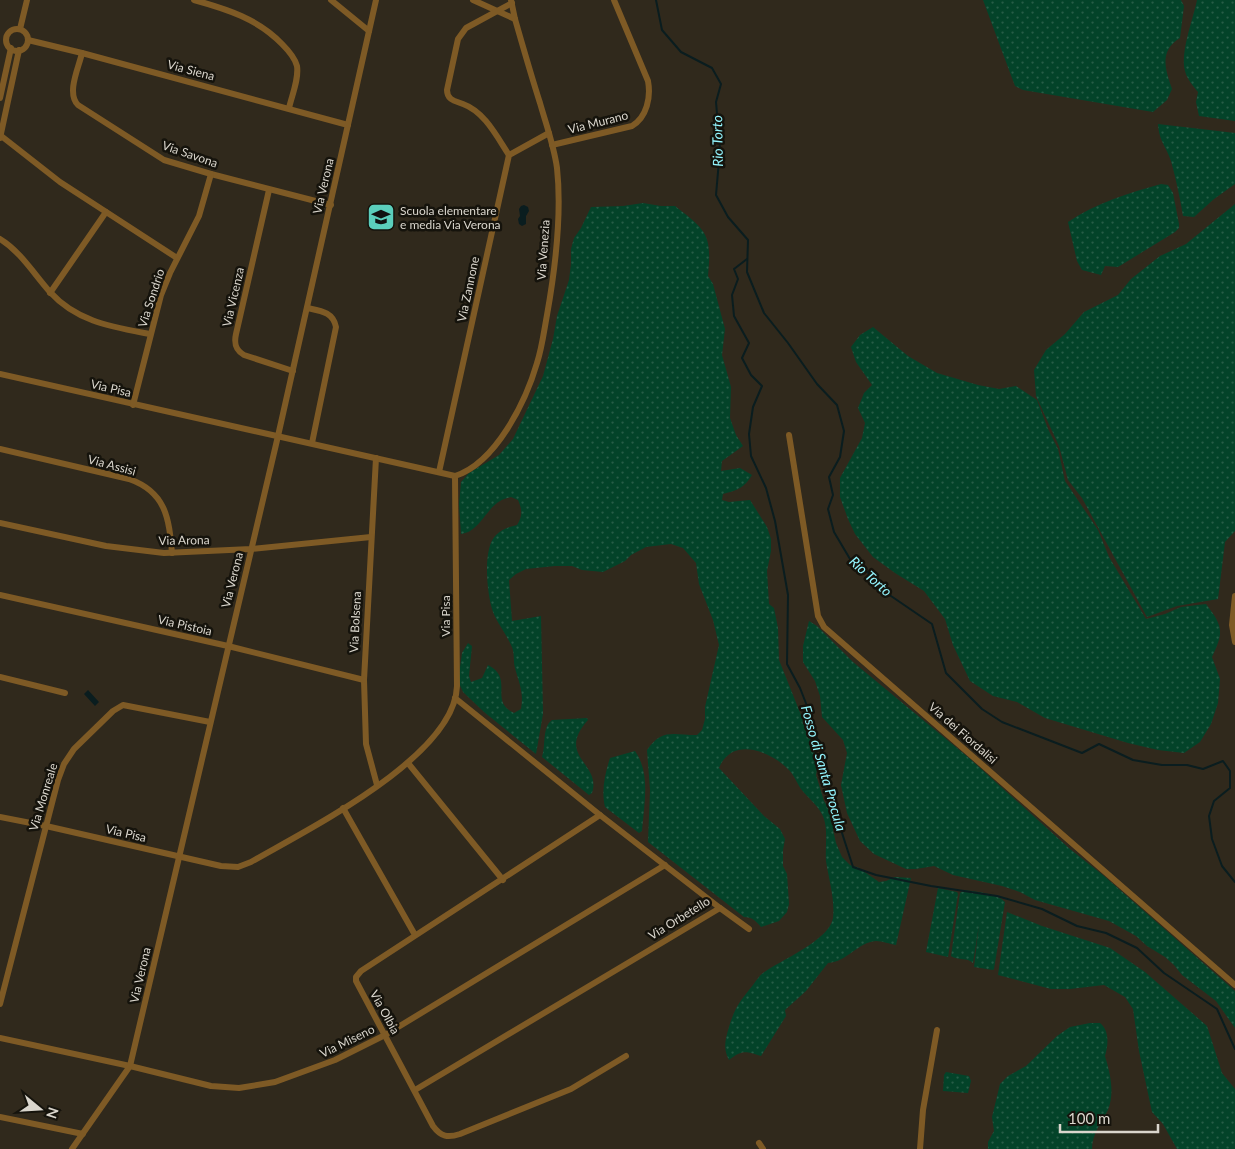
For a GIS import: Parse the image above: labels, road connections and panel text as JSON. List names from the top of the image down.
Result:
{
  "streets": {
    "street": [
      "Via Siena",
      "Via Murano",
      "Via Savona",
      "Via Verona",
      "Via Venezia",
      "Via Zannone",
      "Via Vicenza",
      "Via Sondrio",
      "Via Pisa",
      "Via Assisi",
      "Via Arona",
      "Via Bolsena",
      "Via Pistoia",
      "Via dei Fiordalisi",
      "Via Monreale",
      "Via Orbetello",
      "Via Olbia",
      "Via Miseno"
    ]
  },
  "crossings": [
    ["Via Siena", "Via Savona"],
    ["Via Siena", "Via Verona"],
    ["Via Murano", "Via Venezia"],
    ["Via Savona", "Via Verona"],
    ["Via Savona", "Via Vicenza"],
    ["Via Savona", "Via Sondrio"],
    ["Via Verona", "Via Vicenza"],
    ["Via Verona", "Via Pisa"],
    ["Via Verona", "Via Arona"],
    ["Via Verona", "Via Pistoia"],
    ["Via Verona", "Via Monreale"],
    ["Via Verona", "Via Miseno"],
    ["Via Venezia", "Via Pisa"],
    ["Via Zannone", "Via Pisa"],
    ["Via Sondrio", "Via Pisa"],
    ["Via Pisa", "Via Bolsena"],
    ["Via Pisa", "Via Monreale"],
    ["Via Pisa", "Via Orbetello"],
    ["Via Assisi", "Via Arona"],
    ["Via Arona", "Via Bolsena"],
    ["Via Bolsena", "Via Pistoia"],
    ["Via Orbetello", "Via Olbia"],
    ["Via Orbetello", "Via Miseno"],
    ["Via Olbia", "Via Miseno"]
  ],
  "water": ["Rio Torto", "Fosso di Santa Procula"],
  "places": {
    "school or university": ["Scuola elementare e media Via Verona"]
  },
  "scale_bar": "100 m",
  "north": "right"
}
